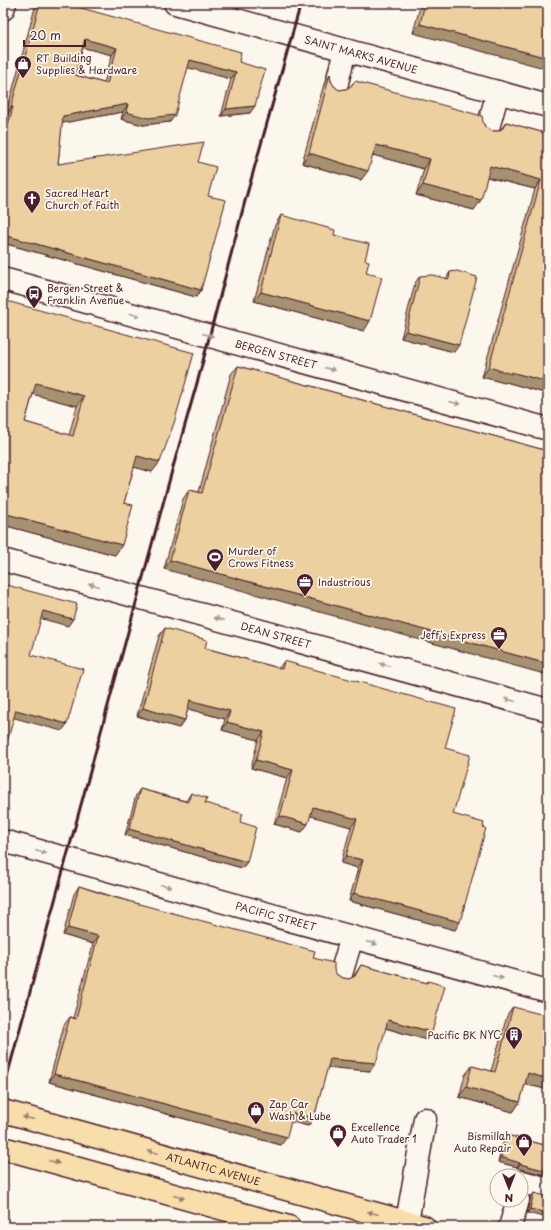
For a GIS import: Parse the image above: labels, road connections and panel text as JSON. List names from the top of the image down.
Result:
{
  "streets": {
    "main road": ["ATLANTIC AVENUE"],
    "street": [
      "SAINT MARKS AVENUE",
      "BERGEN STREET",
      "DEAN STREET",
      "PACIFIC STREET"
    ]
  },
  "one_way": ["BERGEN STREET", "DEAN STREET", "PACIFIC STREET"],
  "places": {
    "shop": [
      "RT Building Supplies & Hardware",
      "Zap Car Wash & Lube",
      "Excellence Auto Trader 1",
      "Bismillah Auto Repair"
    ],
    "church": ["Sacred Heart Church of Faith"],
    "bus stop": ["Bergen Street & Franklin Avenue"],
    "sports": ["Murder of Crows Fitness"],
    "office": ["Industrious", "Jeff's Express"],
    "building": ["Pacific BK NYC"]
  },
  "scale_bar": "20 m",
  "north": "bottom"
}
